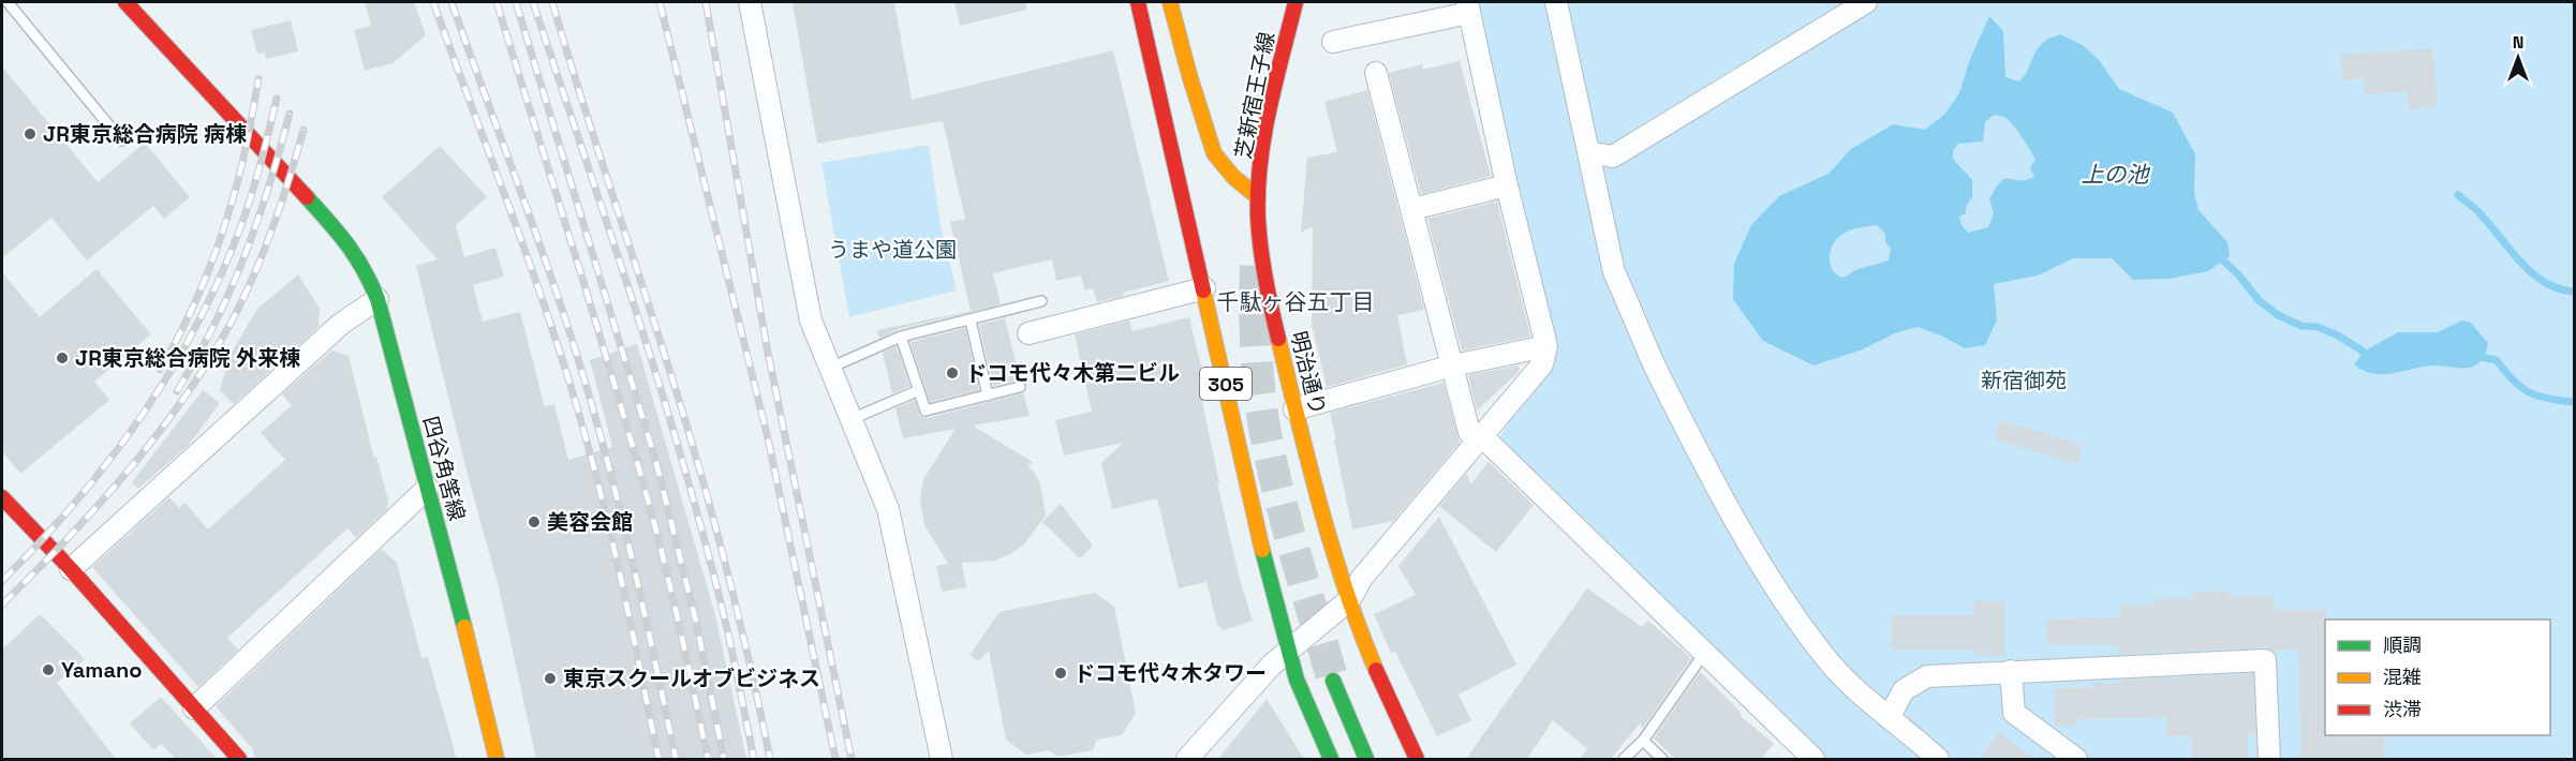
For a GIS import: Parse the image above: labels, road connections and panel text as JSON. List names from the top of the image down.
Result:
{
  "streets": {
    "main road": [
      "芝新宿王子線",
      "明治通り",
      "305",
      "四谷角筈線"
    ]
  },
  "crossings": [
    ["芝新宿王子線", "明治通り"]
  ],
  "districts": ["千駄ヶ谷五丁目"],
  "water": ["上の池"],
  "parks": ["うまや道公園", "新宿御苑"],
  "places": [
    "JR東京総合病院 病棟",
    "JR東京総合病院 外来棟",
    "ドコモ代々木第二ビル",
    "美容会館",
    "Yamano",
    "ドコモ代々木タワー",
    "東京スクールオブビジネス"
  ],
  "legend": ["順調", "混雑", "渋滞"],
  "north": "top"
}
